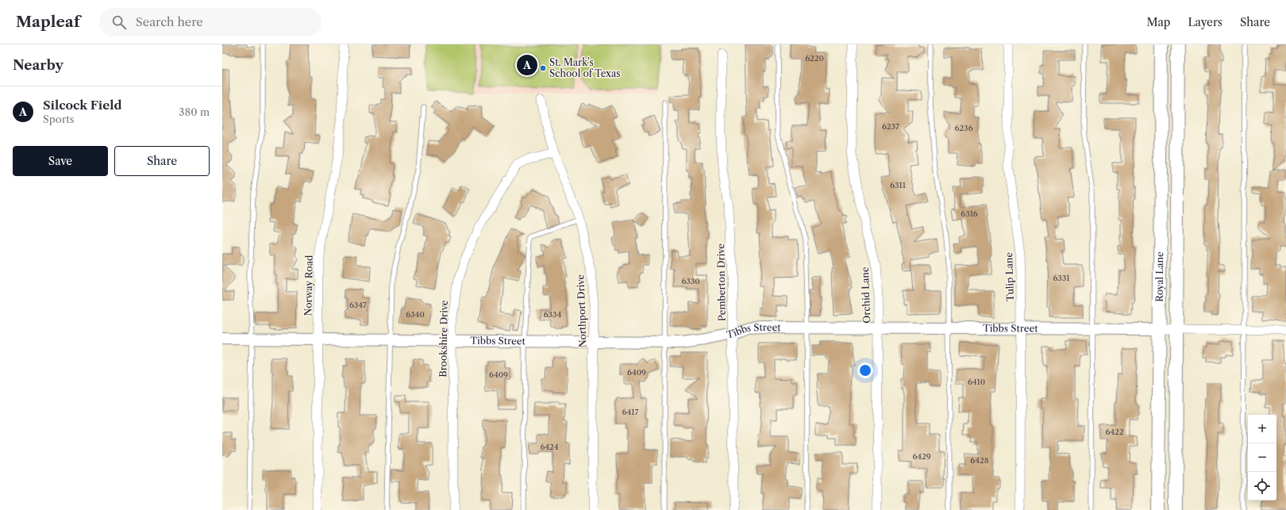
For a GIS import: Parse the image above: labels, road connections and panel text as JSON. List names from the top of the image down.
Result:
{
  "streets": {
    "main road": ["Royal Lane"],
    "street": [
      "Tulip Lane",
      "Pemberton Drive",
      "Norway Road",
      "Orchid Lane",
      "Northport Drive",
      "Tibbs Street",
      "Brookshire Drive"
    ]
  },
  "crossings": [
    ["Tulip Lane", "Tibbs Street"],
    ["Royal Lane", "Tibbs Street"],
    ["Pemberton Drive", "Tibbs Street"],
    ["Norway Road", "Tibbs Street"],
    ["Orchid Lane", "Tibbs Street"],
    ["Northport Drive", "Tibbs Street"],
    ["Northport Drive", "Brookshire Drive"],
    ["Tibbs Street", "Brookshire Drive"]
  ],
  "places": ["St. Mark's School of Texas"],
  "house_numbers": [
    "6220",
    "6237",
    "6236",
    "6311",
    "6316",
    "6331",
    "6330",
    "6347",
    "6340",
    "6334",
    "6409",
    "6409",
    "6410",
    "6417",
    "6422",
    "6424",
    "6429",
    "6428"
  ],
  "page": {
    "header": "Mapleaf",
    "search": "Search here",
    "nav": ["Map", "Layers", "Share"],
    "heading": "Nearby",
    "pins": "A",
    "list": [
      {
        "mark": "A",
        "name": "Silcock Field",
        "note": "Sports",
        "value": "380 m"
      }
    ],
    "buttons": ["Save", "Share"],
    "map_buttons": ["+", "−"]
  }
}
